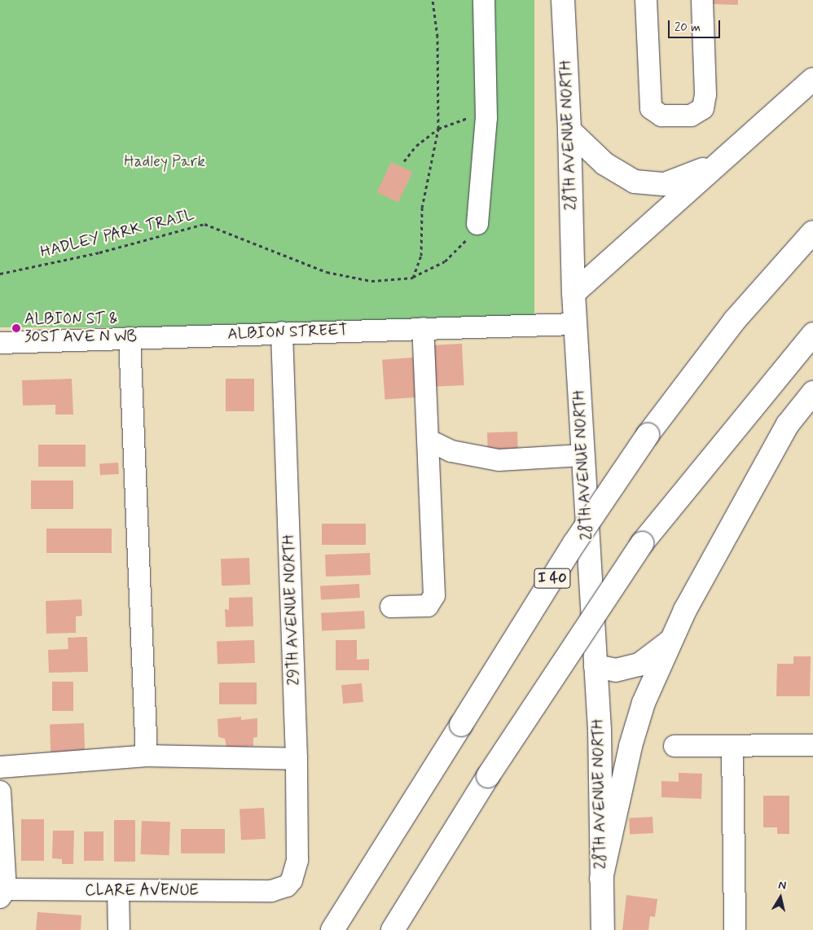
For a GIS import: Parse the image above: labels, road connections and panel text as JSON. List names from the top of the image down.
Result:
{
  "streets": {
    "main road": ["28TH AVENUE NORTH", "I 40"],
    "street": ["ALBION STREET", "29TH AVENUE NORTH", "CLARE AVENUE"],
    "path": ["HADLEY PARK TRAIL"]
  },
  "crossings": [
    ["28TH AVENUE NORTH", "ALBION STREET"],
    ["ALBION STREET", "29TH AVENUE NORTH"],
    ["29TH AVENUE NORTH", "CLARE AVENUE"]
  ],
  "parks": ["Hadley Park"],
  "places": ["ALBION ST & 30ST AVE N WB"],
  "scale_bar": "20 m",
  "north": "top"
}
